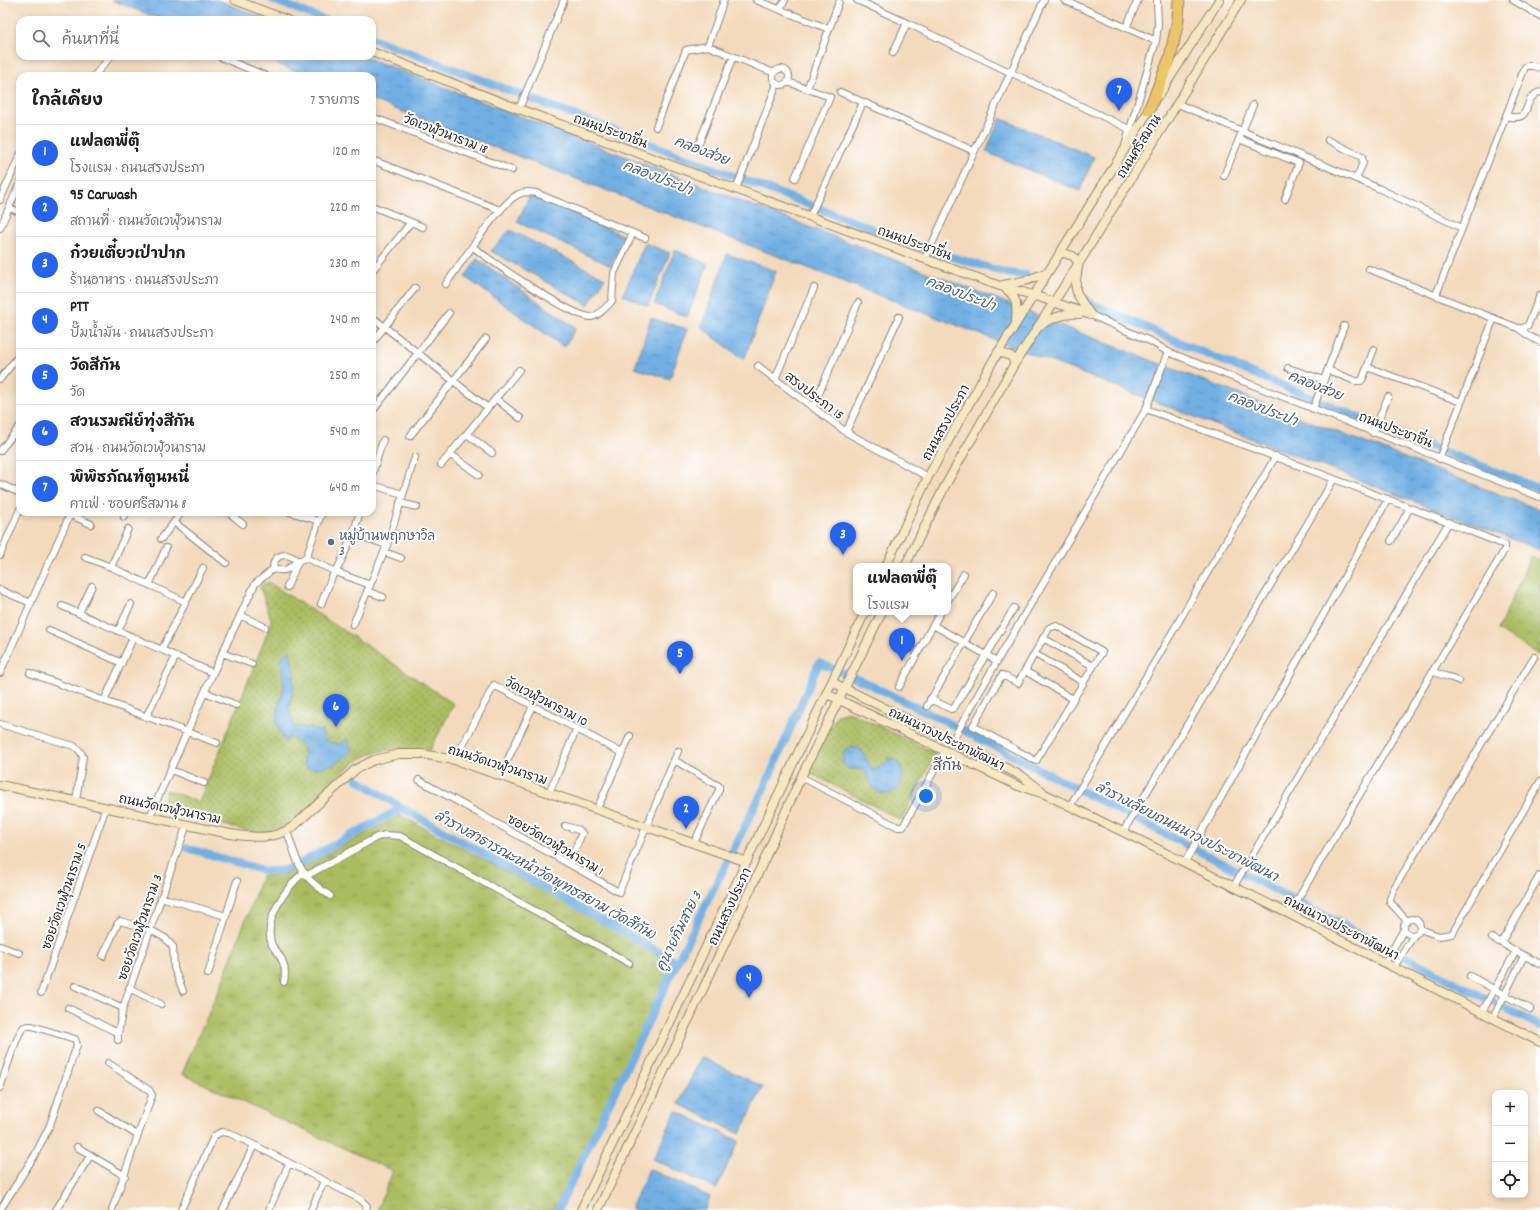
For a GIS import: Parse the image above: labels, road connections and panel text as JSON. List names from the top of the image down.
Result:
{
  "streets": {
    "main road": [
      "ถนนประชาชื่น",
      "ถนนศรีสมาน",
      "ถนนสรงประภา",
      "ถนนนาวงประชาพัฒนา",
      "ถนนวัดเวฬุวนาราม"
    ],
    "street": [
      "วัดเวฬุวนาราม 18",
      "สรงประภา 15",
      "วัดเวฬุวนาราม 10",
      "ซอยวัดเวฬุวนาราม 1",
      "ซอยวัดเวฬุวนาราม 5",
      "ซอยวัดเวฬุวนาราม 3"
    ]
  },
  "crossings": [
    ["ถนนประชาชื่น", "ถนนศรีสมาน"],
    ["สรงประภา 15", "ถนนสรงประภา"],
    ["ถนนสรงประภา", "ถนนนาวงประชาพัฒนา"],
    ["ถนนสรงประภา", "ถนนวัดเวฬุวนาราม"],
    ["วัดเวฬุวนาราม 10", "ถนนวัดเวฬุวนาราม"],
    ["ถนนวัดเวฬุวนาราม", "ซอยวัดเวฬุวนาราม 1"],
    ["ถนนวัดเวฬุวนาราม", "ซอยวัดเวฬุวนาราม 5"],
    ["ถนนวัดเวฬุวนาราม", "ซอยวัดเวฬุวนาราม 3"]
  ],
  "districts": ["สีกัน"],
  "water": [
    "คลองส่วย",
    "คลองประปา",
    "ลำรางเลียบถนนนาวงประชาพัฒนา",
    "ลำรางสาธารณะหน้าวัดพุทธสยาม (วัดสีกัน)",
    "คูนายกิมสาย 3"
  ],
  "places": ["หมู่บ้านพฤกษาวิล 3"],
  "page": {
    "search": "ค้นหาที่นี่",
    "heading": ["ใกล้เคียง", "7 รายการ"],
    "pins": [
      "7",
      "3",
      "1",
      "5",
      "6",
      "2",
      "4"
    ],
    "list": [
      {
        "mark": "1",
        "name": "แฟลตพี่ตุ๊",
        "note": "โรงแรม · ถนนสรงประภา",
        "value": "120 m"
      },
      {
        "mark": "2",
        "name": "95 Carwash",
        "note": "สถานที่ · ถนนวัดเวฬุวนาราม",
        "value": "220 m"
      },
      {
        "mark": "3",
        "name": "ก๋วยเตี๋ยวเป่าปาก",
        "note": "ร้านอาหาร · ถนนสรงประภา",
        "value": "230 m"
      },
      {
        "mark": "4",
        "name": "PTT",
        "note": "ปั๊มน้ำมัน · ถนนสรงประภา",
        "value": "240 m"
      },
      {
        "mark": "5",
        "name": "วัดสีกัน",
        "note": "วัด",
        "value": "250 m"
      },
      {
        "mark": "6",
        "name": "สวนรมณีย์ทุ่งสีกัน",
        "note": "สวน · ถนนวัดเวฬุวนาราม",
        "value": "540 m"
      },
      {
        "mark": "7",
        "name": "พิพิธภัณฑ์ตูนนนี่",
        "note": "คาเฟ่ · ซอยศรีสมาน 8",
        "value": "640 m"
      }
    ],
    "popup": ["แฟลตพี่ตุ๊", "โรงแรม"],
    "map_buttons": ["+", "−"]
  }
}
